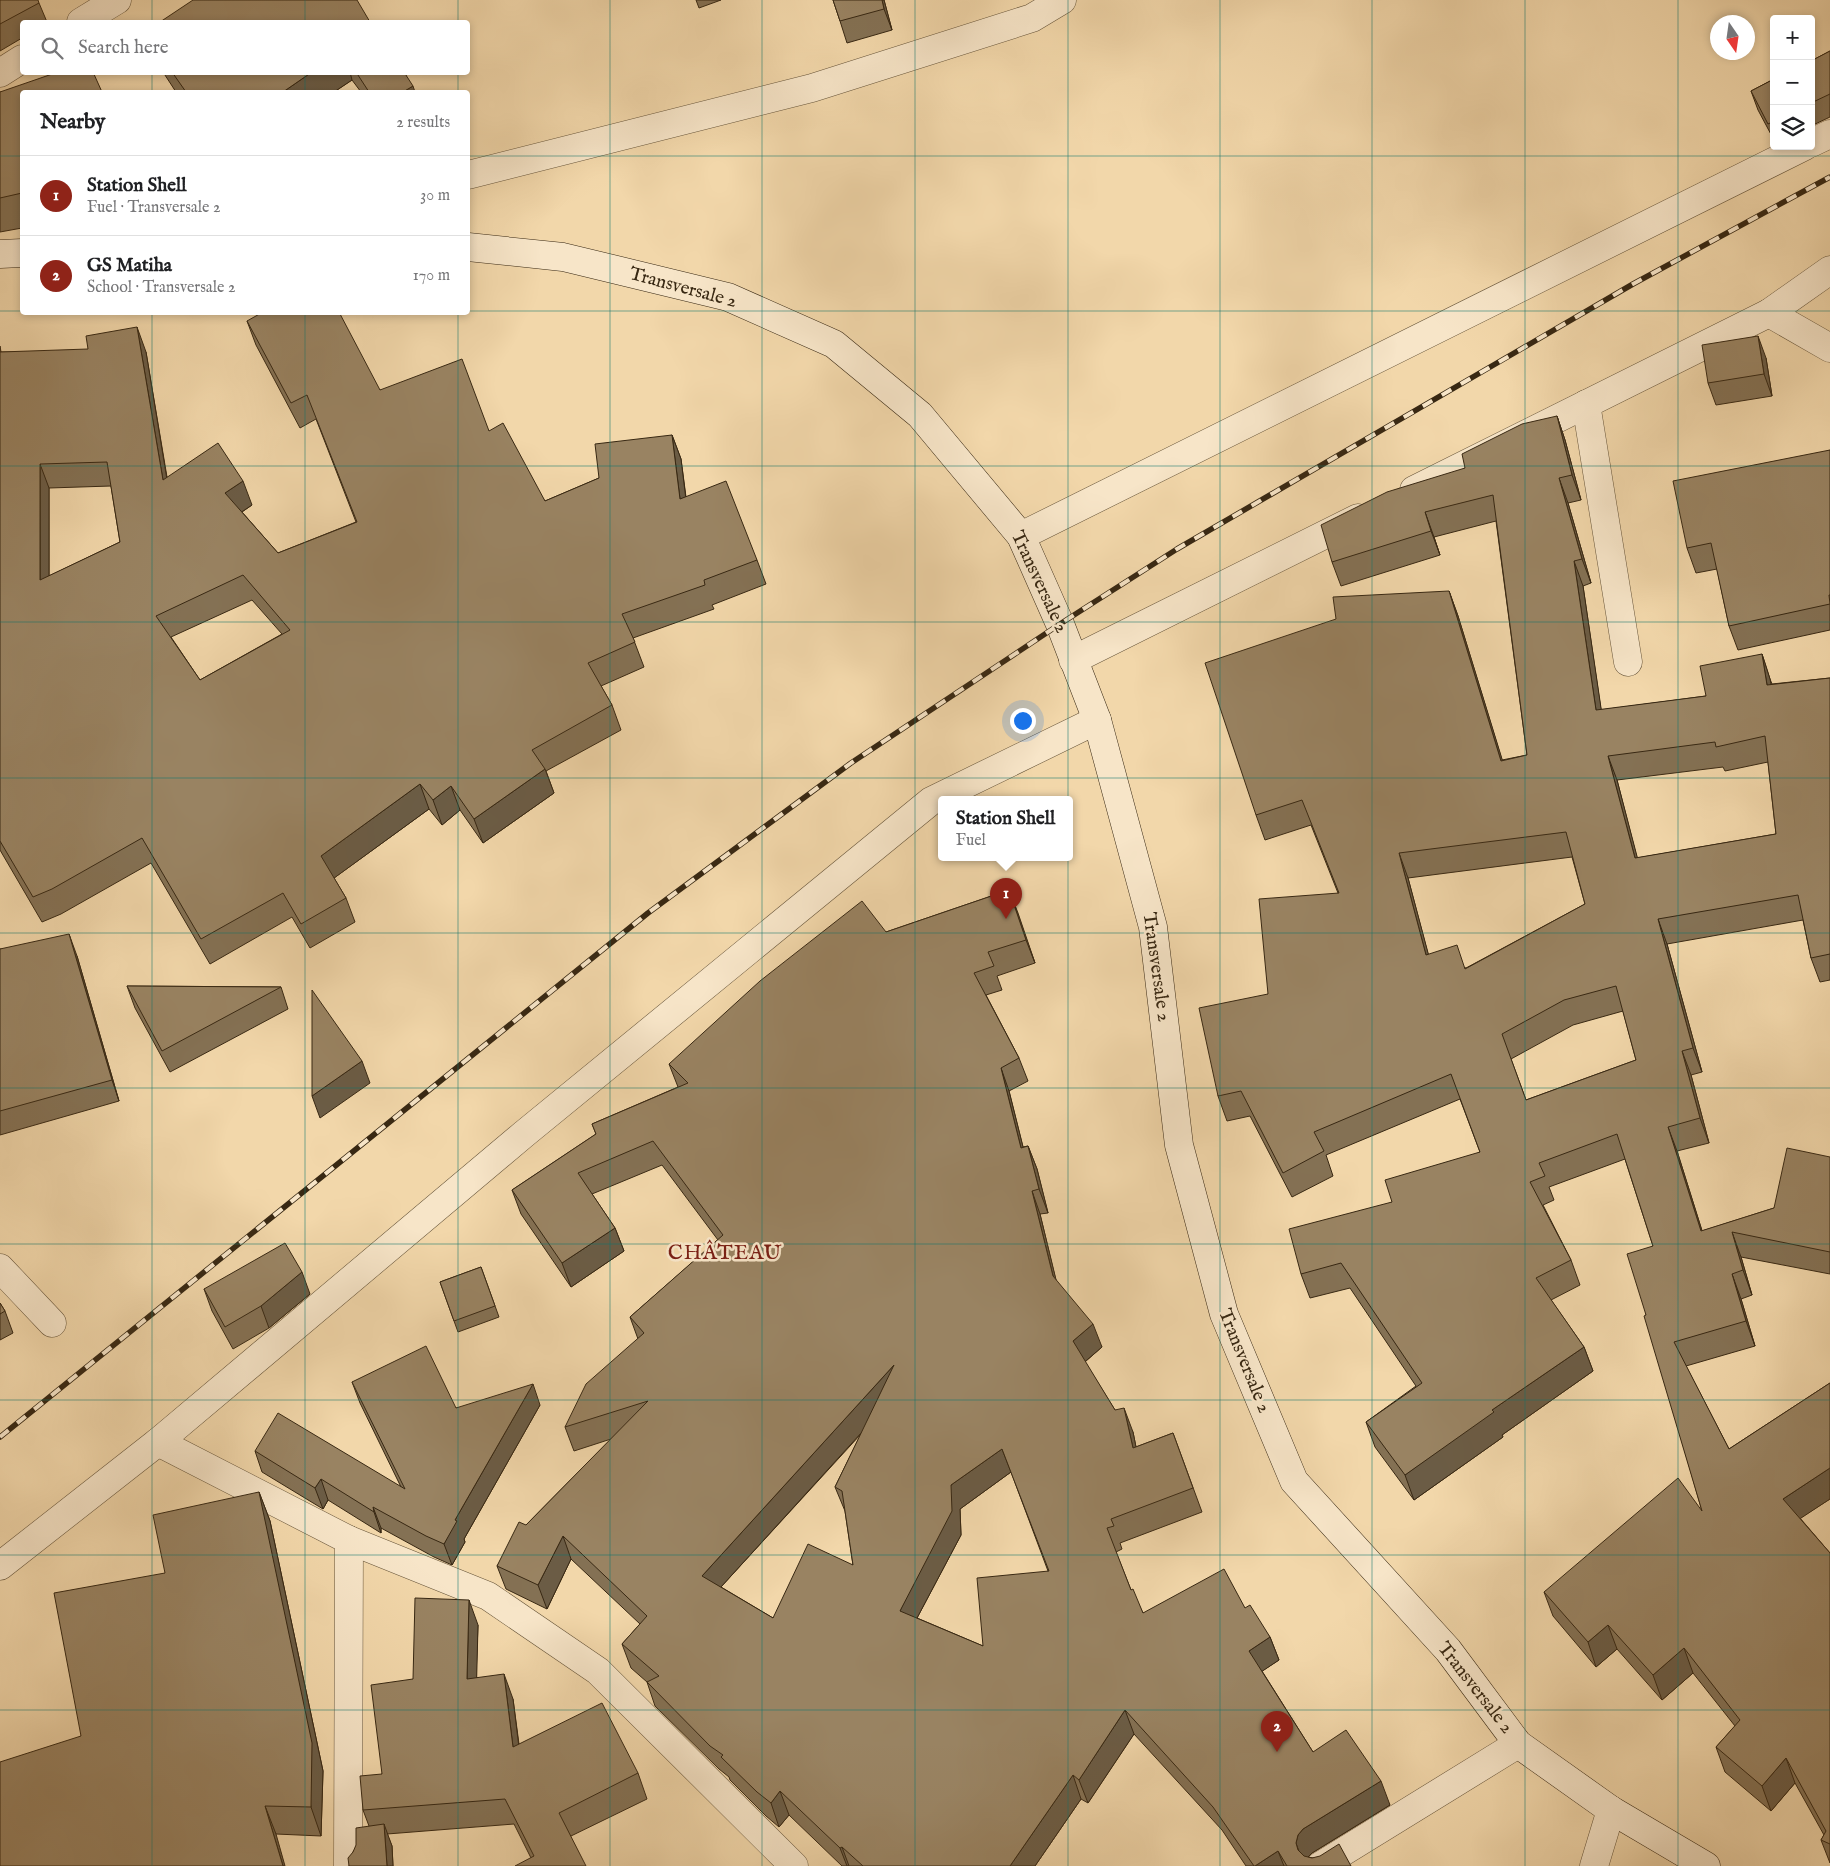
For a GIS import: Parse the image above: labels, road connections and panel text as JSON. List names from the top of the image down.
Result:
{
  "streets": {
    "street": ["Transversale 2"]
  },
  "districts": ["CHÂTEAU"],
  "north": "bottom",
  "page": {
    "map_buttons": ["+", "−"],
    "search": "Search here",
    "heading": ["Nearby", "2 results"],
    "list": [
      {
        "mark": "1",
        "name": "Station Shell",
        "note": "Fuel · Transversale 2",
        "value": "30 m"
      },
      {
        "mark": "2",
        "name": "GS Matiha",
        "note": "School · Transversale 2",
        "value": "170 m"
      }
    ],
    "popup": ["Station Shell", "Fuel"],
    "pins": ["1", "2"]
  }
}
